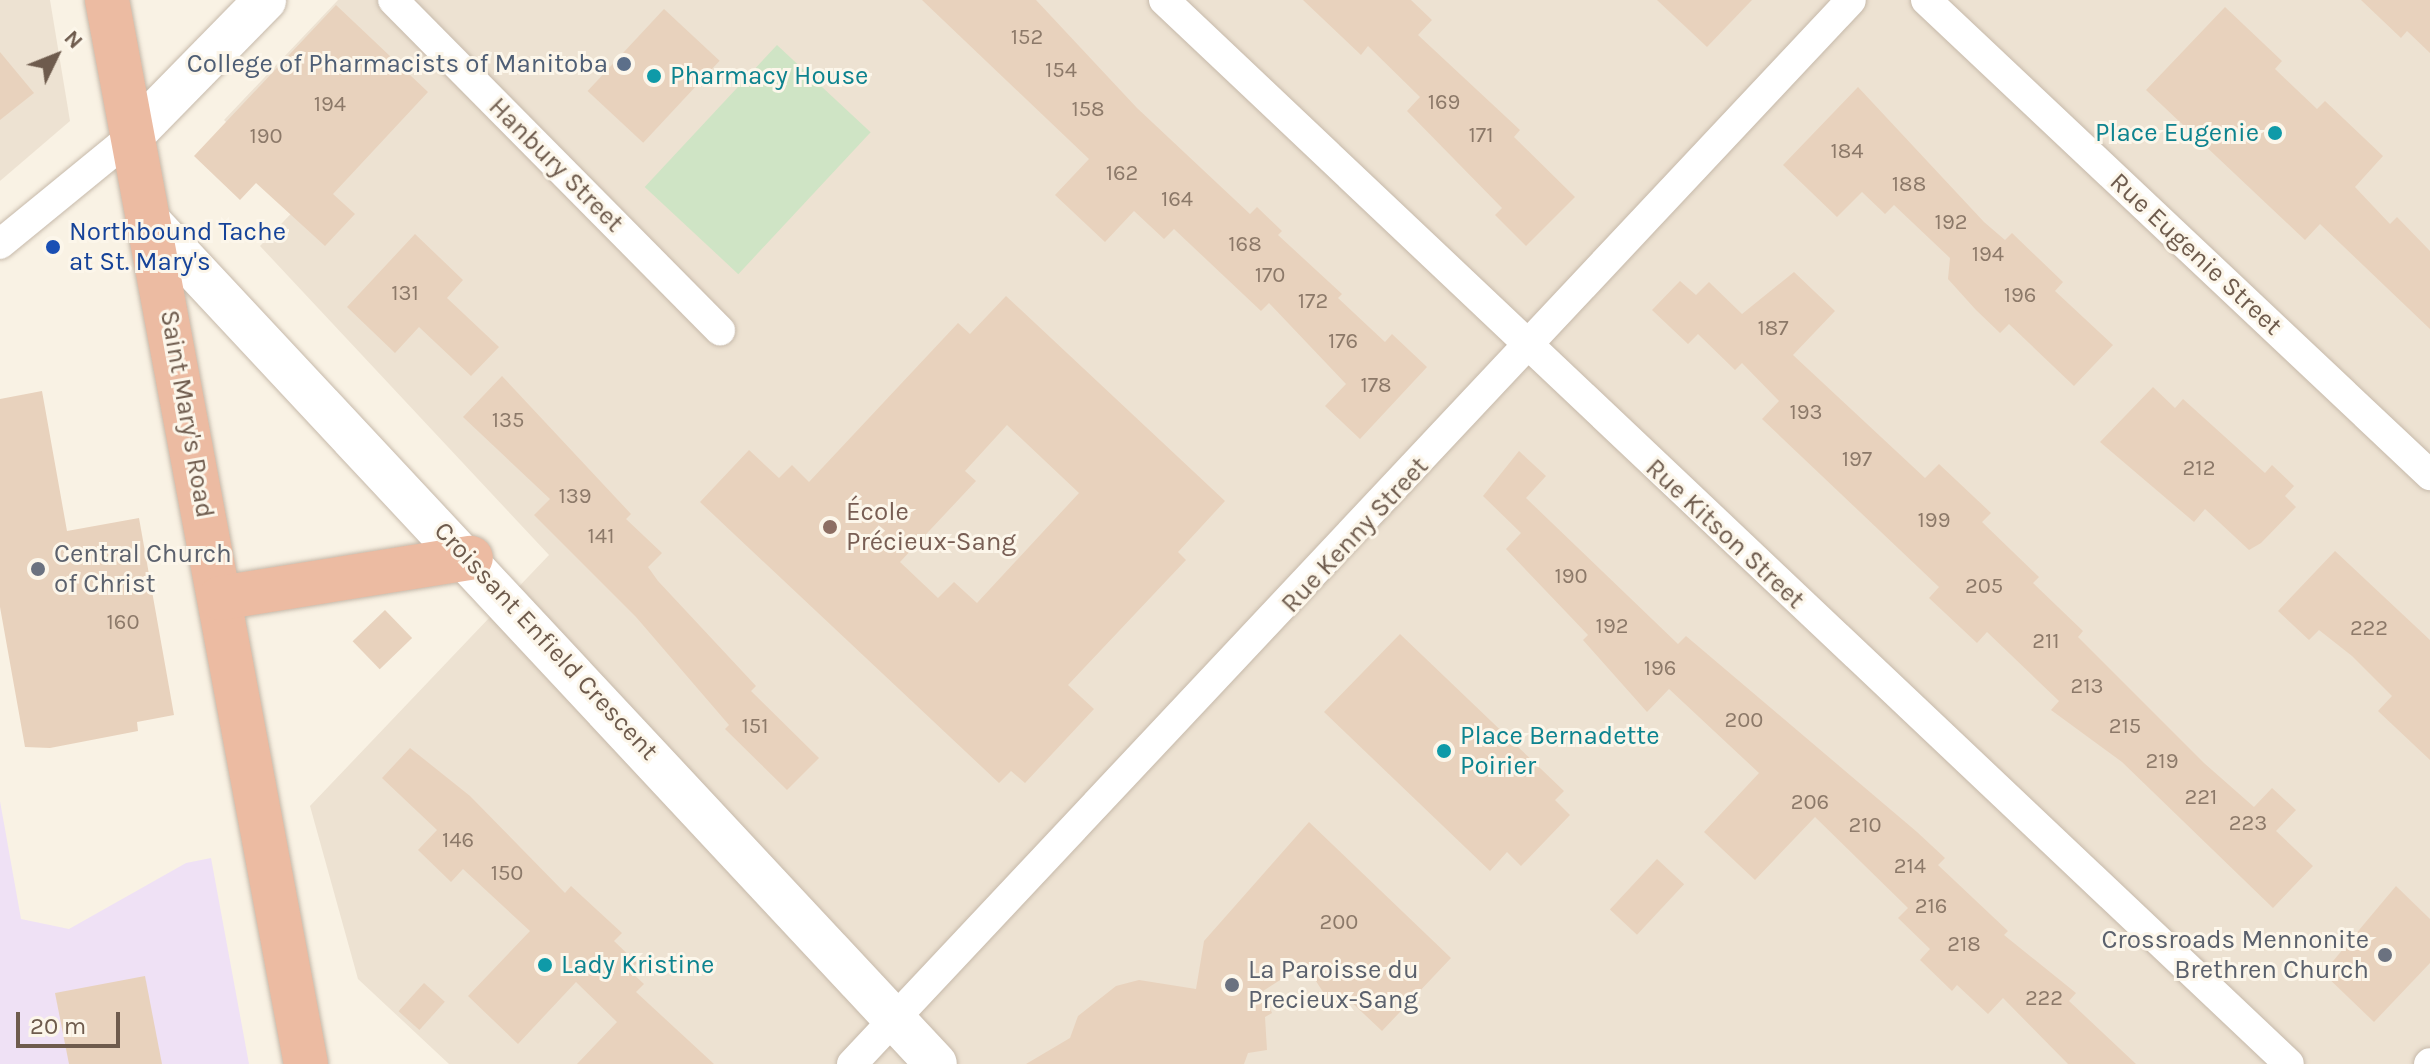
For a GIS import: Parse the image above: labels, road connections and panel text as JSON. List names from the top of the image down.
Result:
{
  "streets": {
    "highway": ["Saint Mary's Road"],
    "street": [
      "Hanbury Street",
      "Rue Eugenie Street",
      "Rue Kitson Street",
      "Rue Kenny Street",
      "Croissant Enfield Crescent"
    ]
  },
  "crossings": [
    ["Saint Mary's Road", "Croissant Enfield Crescent"],
    ["Rue Kitson Street", "Rue Kenny Street"],
    ["Rue Kenny Street", "Croissant Enfield Crescent"]
  ],
  "places": [
    "College of Pharmacists of Manitoba",
    "Pharmacy House",
    "Place Eugenie",
    "Northbound Tache at St. Mary's",
    "École Précieux-Sang",
    "Central Church of Christ",
    "Place Bernadette Poirier",
    "Crossroads Mennonite Brethren Church",
    "Lady Kristine",
    "La Paroisse du Precieux-Sang"
  ],
  "house_numbers": [
    "152",
    "154",
    "169",
    "194",
    "158",
    "171",
    "190",
    "184",
    "162",
    "188",
    "164",
    "192",
    "168",
    "194",
    "170",
    "131",
    "196",
    "172",
    "187",
    "176",
    "178",
    "193",
    "135",
    "197",
    "212",
    "139",
    "199",
    "141",
    "190",
    "205",
    "160",
    "192",
    "222",
    "211",
    "196",
    "213",
    "200",
    "151",
    "215",
    "219",
    "221",
    "206",
    "223",
    "210",
    "146",
    "214",
    "150",
    "216",
    "200",
    "218",
    "222"
  ],
  "scale_bar": "20 m",
  "north": "top right"
}
